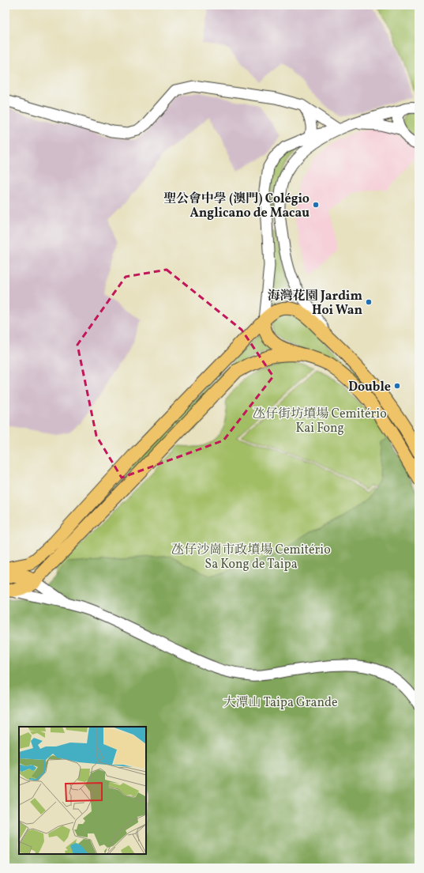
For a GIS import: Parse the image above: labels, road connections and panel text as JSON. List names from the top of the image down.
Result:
{
  "parks": ["氹仔街坊墳場 Cemitério Kai Fong", "氹仔沙崗市政墳場 Cemitério Sa Kong de Taipa", "大潭山 Taipa Grande"],
  "places": ["聖公會中學 (澳門) Colégio Anglicano de Macau", "海灣花園 Jardim Hoi Wan", "Double"]
}
